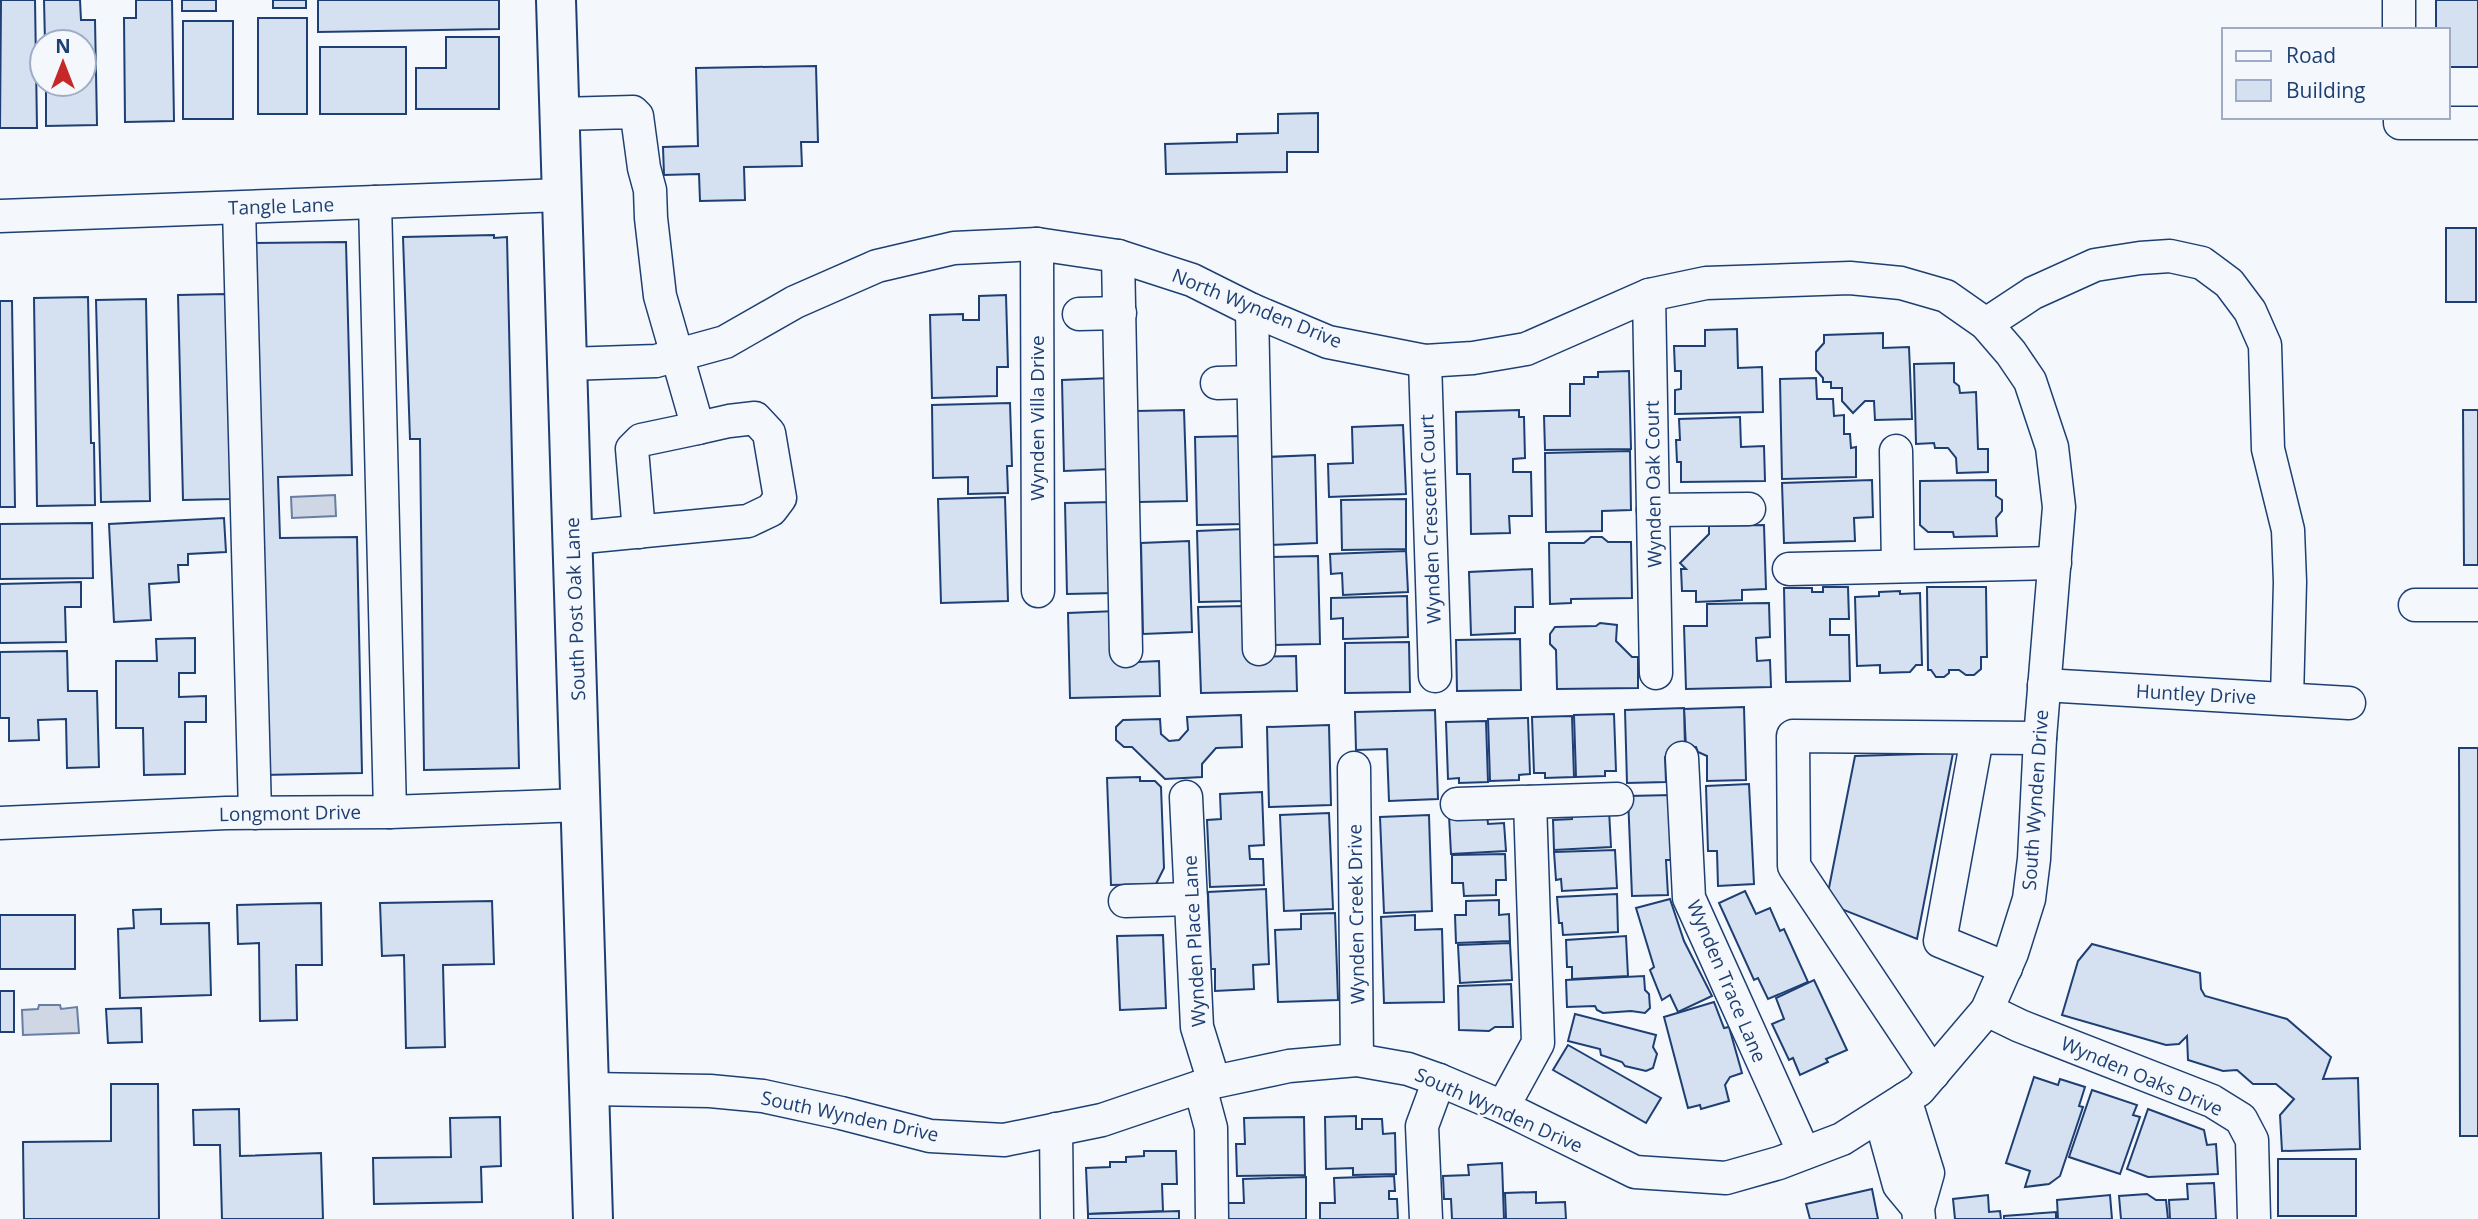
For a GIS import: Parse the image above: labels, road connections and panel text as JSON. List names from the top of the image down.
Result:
{
  "streets": {
    "main road": ["South Post Oak Lane"],
    "street": [
      "Tangle Lane",
      "North Wynden Drive",
      "Wynden Villa Drive",
      "Wynden Oak Court",
      "Wynden Crescent Court",
      "Huntley Drive",
      "South Wynden Drive",
      "Longmont Drive",
      "Wynden Creek Drive",
      "Wynden Place Lane",
      "Wynden Trace Lane",
      "Wynden Oaks Drive"
    ]
  },
  "crossings": [
    ["Tangle Lane", "South Post Oak Lane"],
    ["North Wynden Drive", "Wynden Villa Drive"],
    ["North Wynden Drive", "Wynden Oak Court"],
    ["North Wynden Drive", "Wynden Crescent Court"],
    ["North Wynden Drive", "South Post Oak Lane"],
    ["North Wynden Drive", "Huntley Drive"],
    ["North Wynden Drive", "South Wynden Drive"],
    ["South Post Oak Lane", "South Wynden Drive"],
    ["South Post Oak Lane", "Longmont Drive"],
    ["Huntley Drive", "South Wynden Drive"],
    ["South Wynden Drive", "Wynden Creek Drive"],
    ["South Wynden Drive", "Wynden Place Lane"],
    ["South Wynden Drive", "Wynden Trace Lane"],
    ["South Wynden Drive", "Wynden Oaks Drive"]
  ],
  "legend": ["Road", "Building"],
  "north": "top"
}
